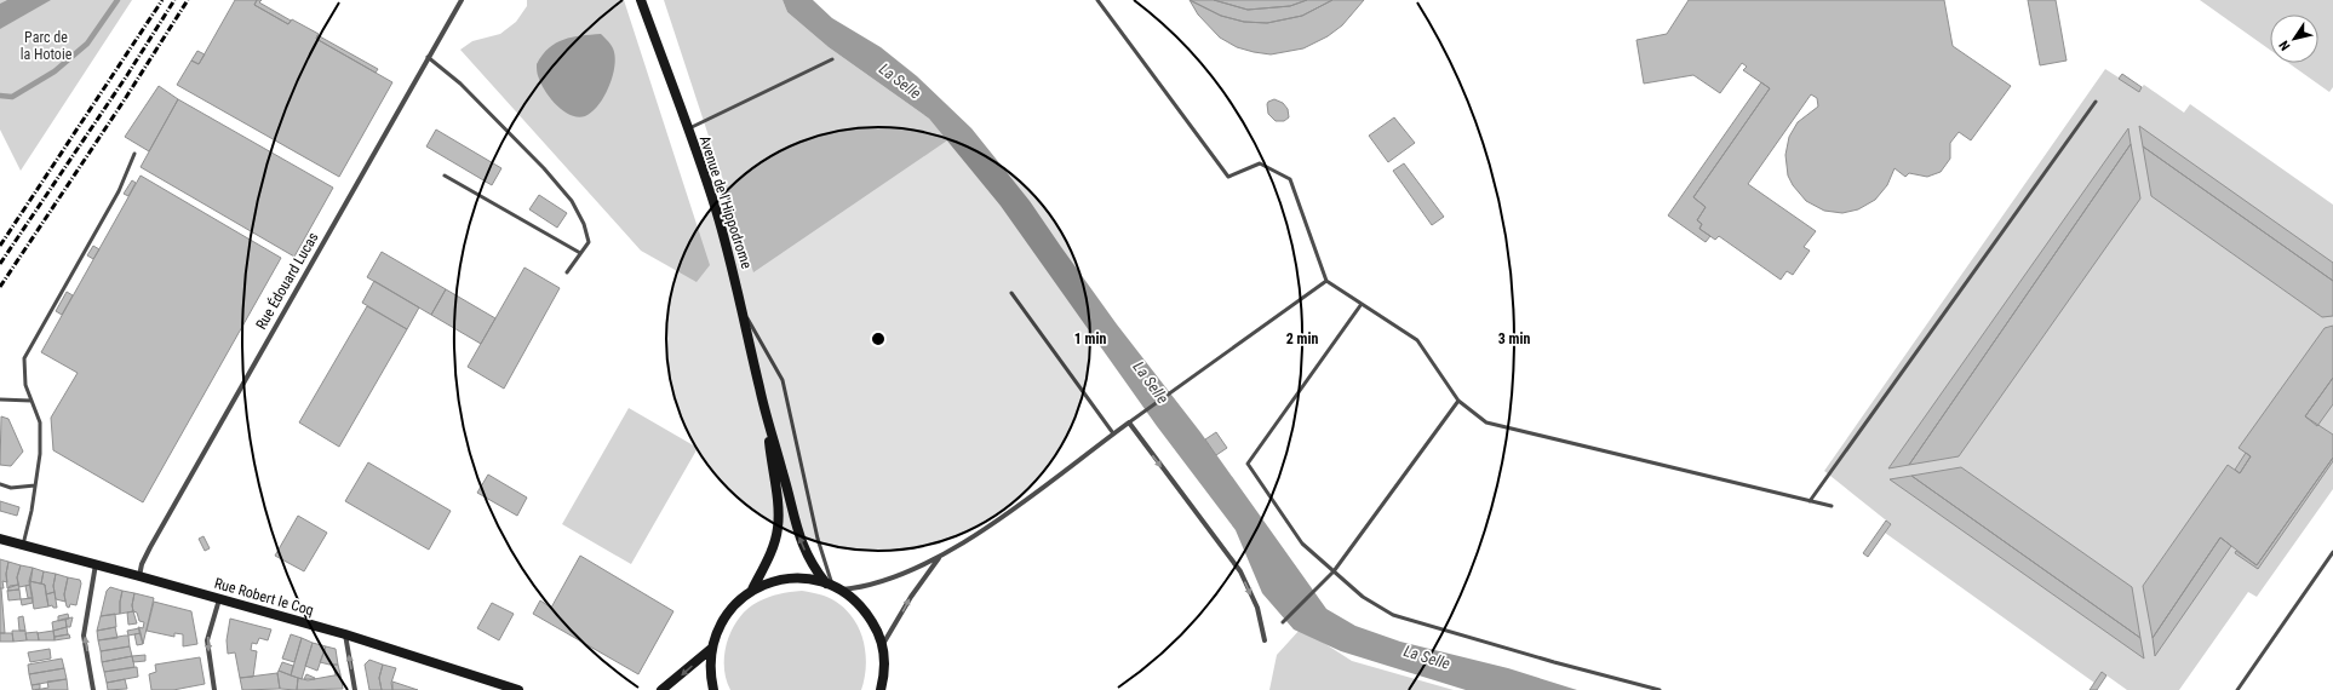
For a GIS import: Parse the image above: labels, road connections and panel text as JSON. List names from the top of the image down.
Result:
{
  "streets": {
    "main road": ["Avenue de l'Hippodrome", "Rue Robert le Coq"],
    "street": ["Rue Édouard Lucas"]
  },
  "crossings": [
    ["Rue Édouard Lucas", "Rue Robert le Coq"]
  ],
  "water": ["La Selle"],
  "parks": ["Parc de la Hotoie"],
  "north": "bottom left",
  "rings": ["1 min", "2 min", "3 min"]
}
